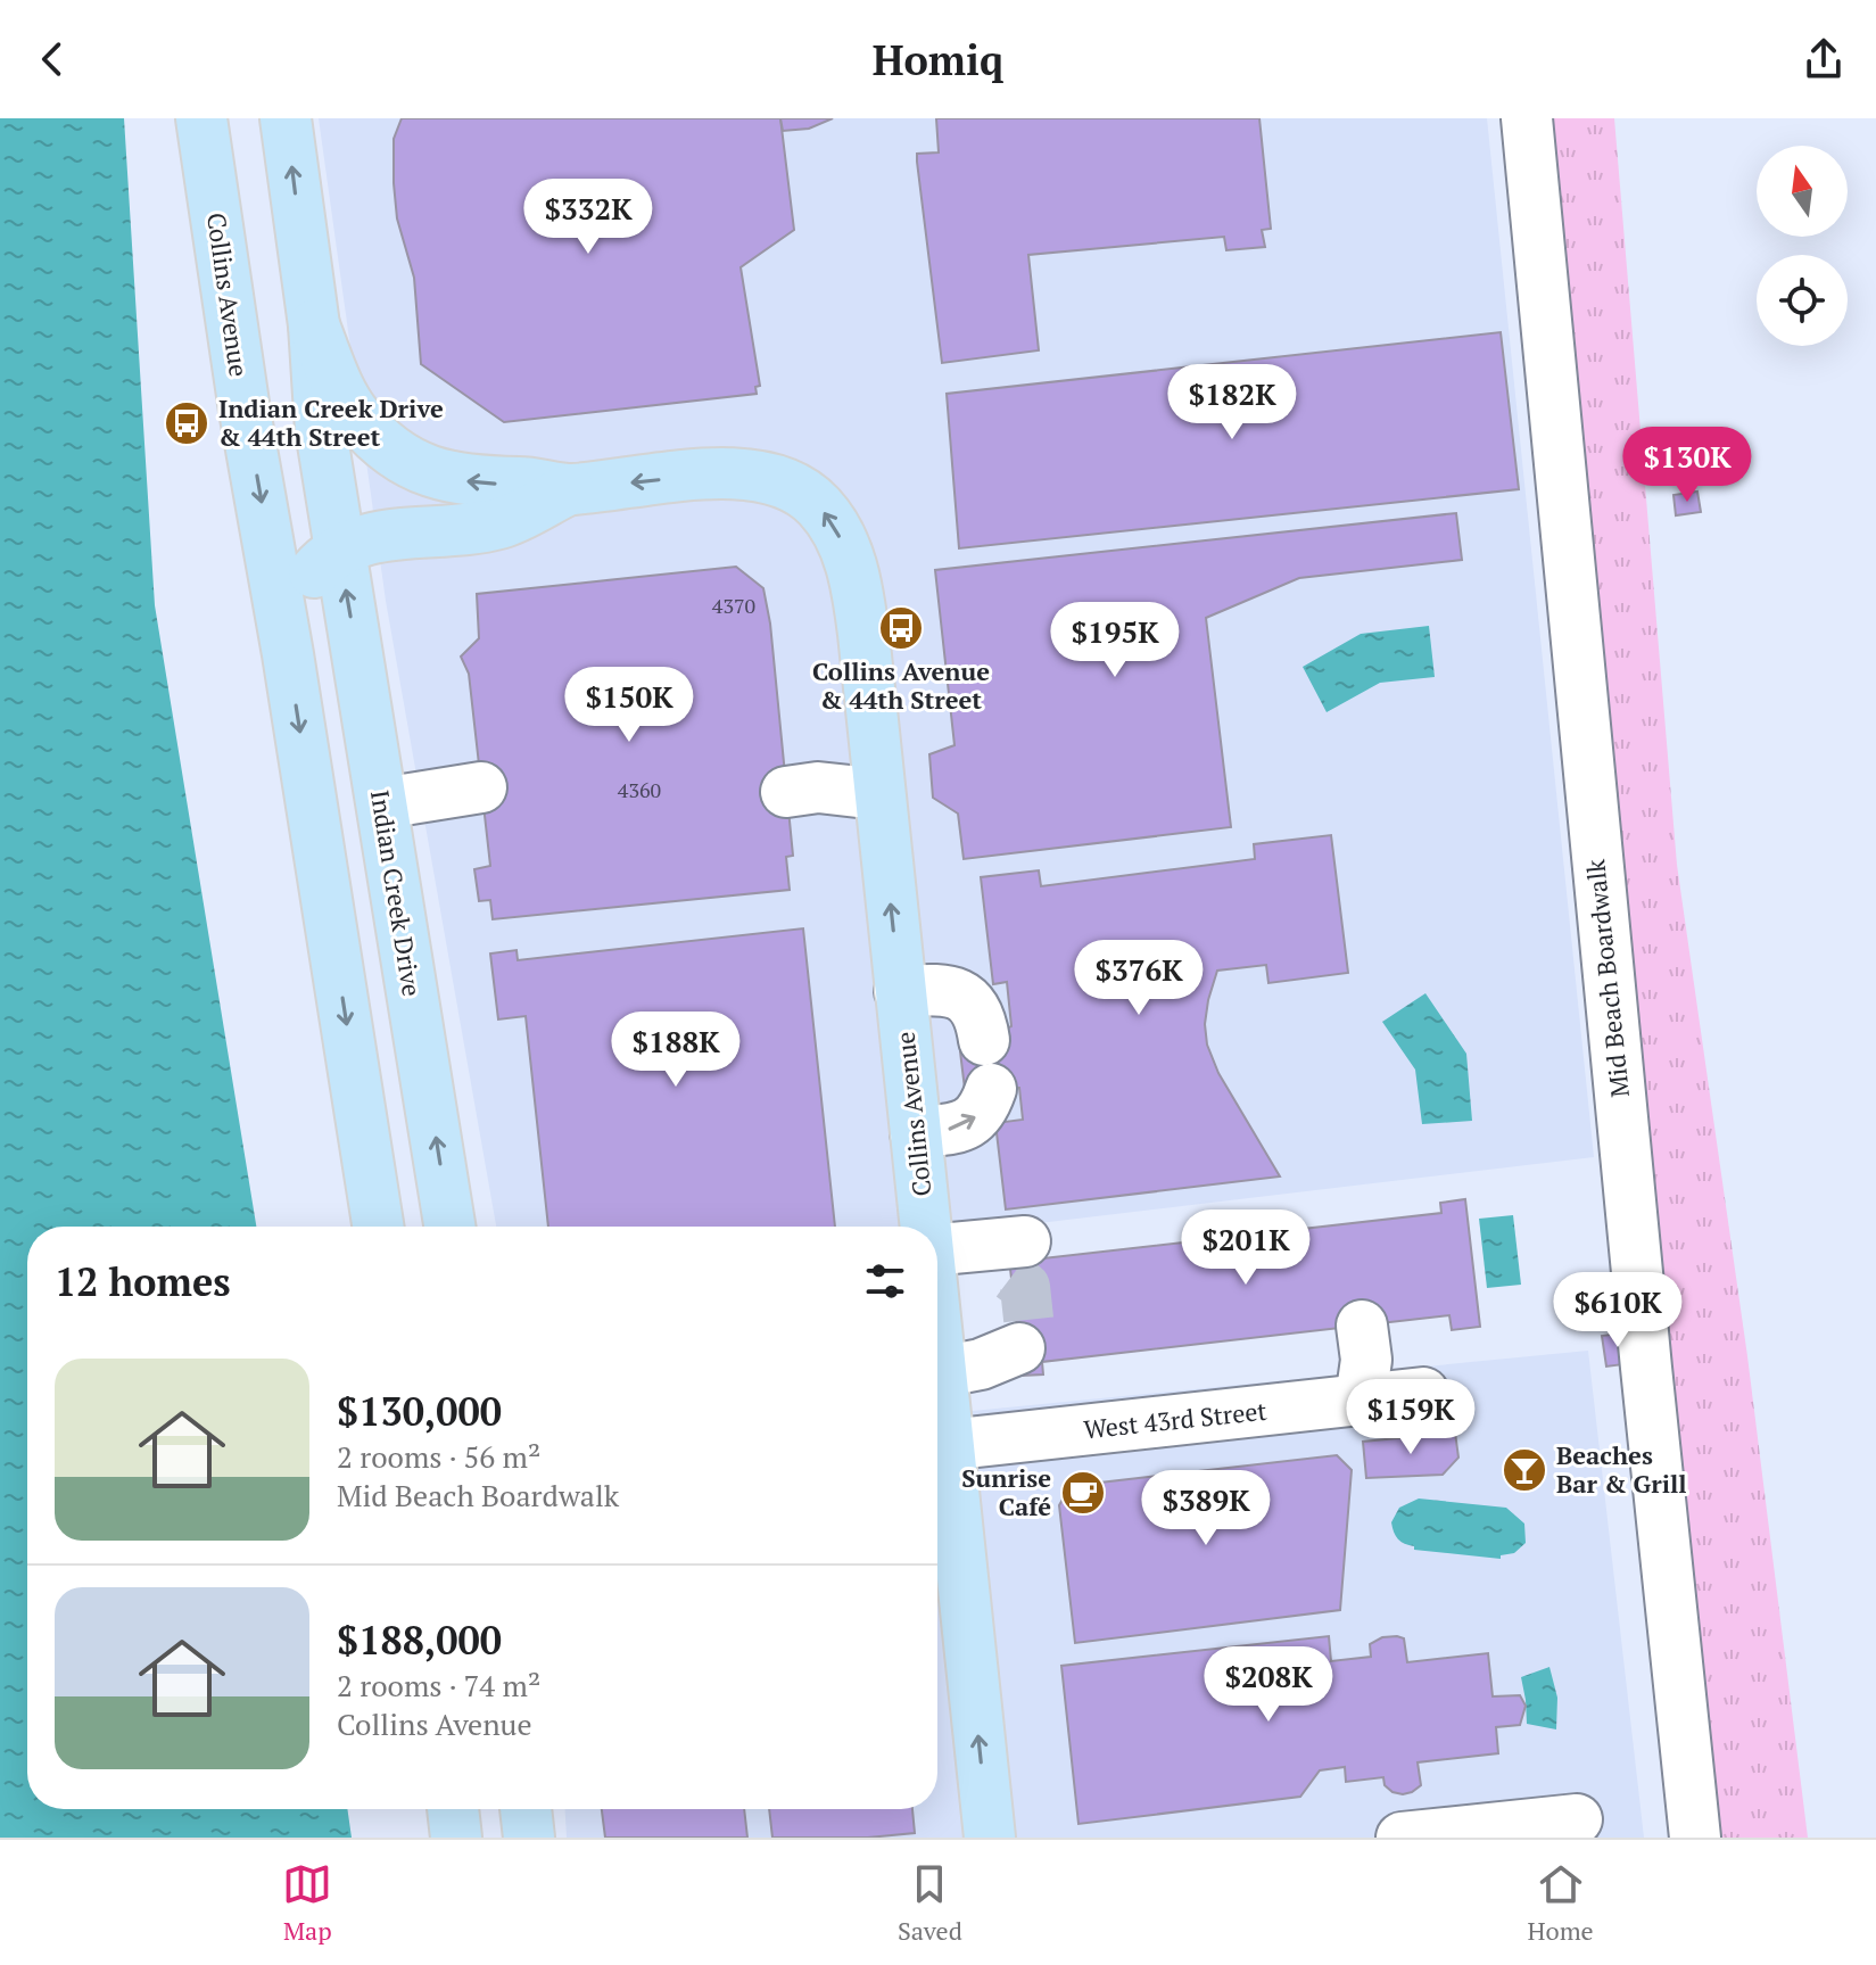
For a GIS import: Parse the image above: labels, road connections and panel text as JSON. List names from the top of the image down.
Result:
{
  "streets": {
    "main road": ["Collins Avenue", "Indian Creek Drive"],
    "street": ["Mid Beach Boardwalk", "West 43rd Street"]
  },
  "places": {
    "bus stop": ["Indian Creek Drive & 44th Street", "Collins Avenue & 44th Street"],
    "bar": ["Beaches Bar & Grill"],
    "cafe": ["Sunrise Café"]
  },
  "house_numbers": ["4370", "4360"],
  "north": "top",
  "page": {
    "header": "Homiq",
    "price": [
      "$332K",
      "$182K",
      "$130K",
      "$195K",
      "$150K",
      "$376K",
      "$188K",
      "$201K",
      "$610K",
      "$159K",
      "$389K",
      "$208K"
    ],
    "heading": "12 homes",
    "list": [
      {
        "name": "$130,000",
        "note": "2 rooms · 56 m² · Mid Beach Boardwalk"
      },
      {
        "name": "$188,000",
        "note": "2 rooms · 74 m² · Collins Avenue"
      }
    ],
    "tabs": ["Map", "Saved", "Home"]
  }
}
